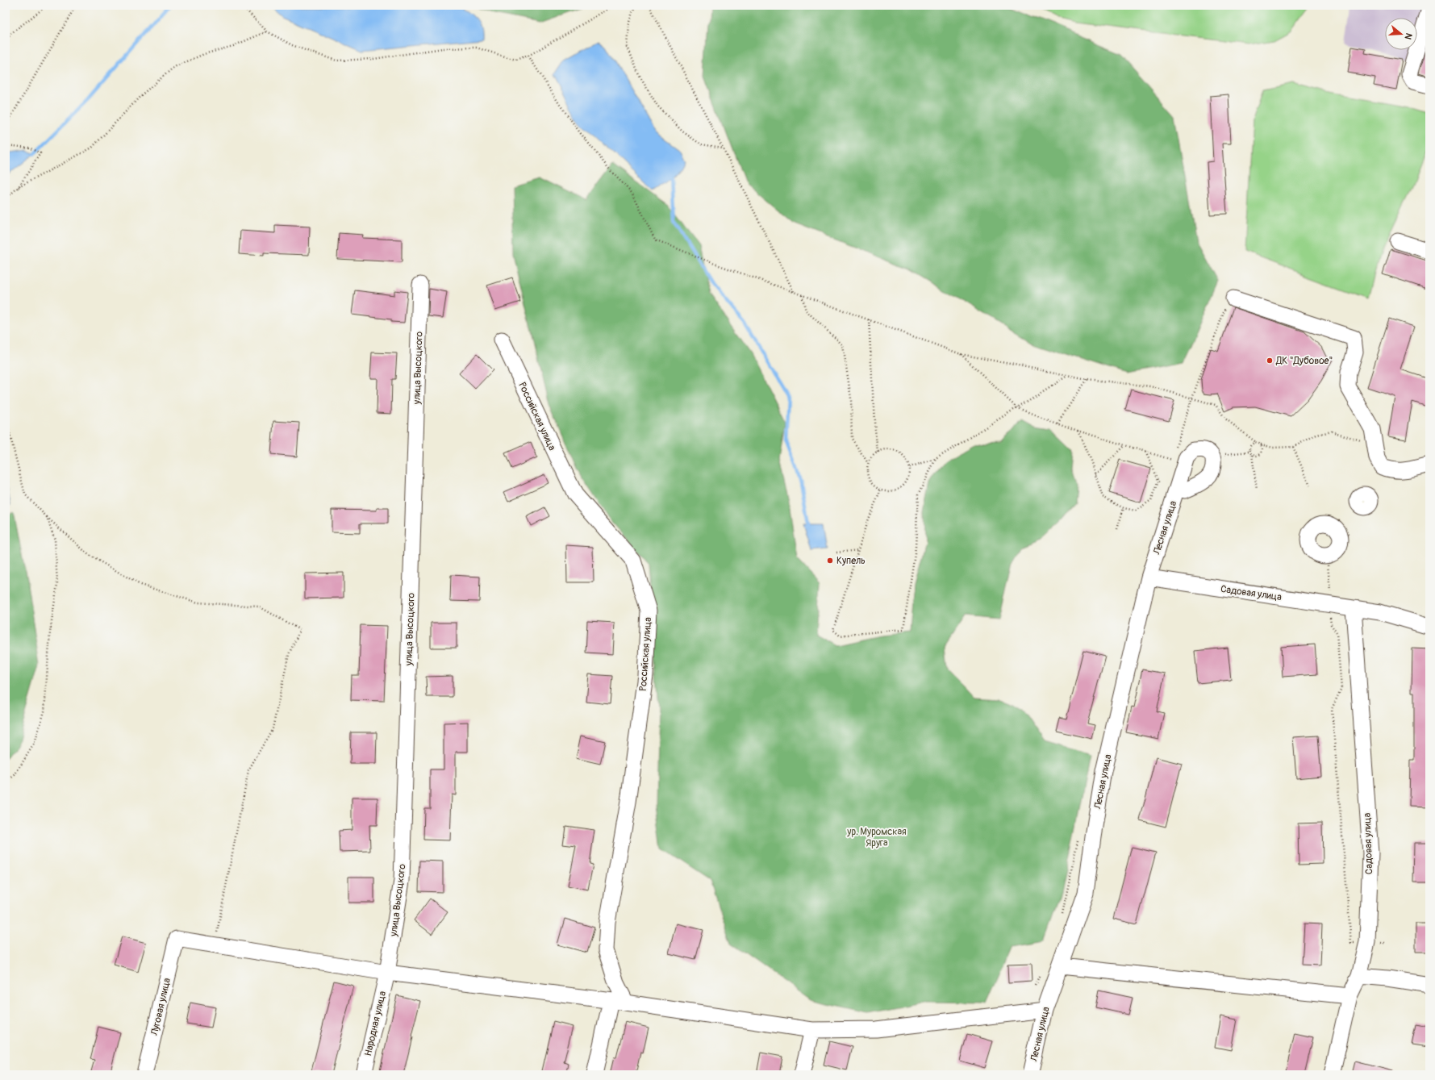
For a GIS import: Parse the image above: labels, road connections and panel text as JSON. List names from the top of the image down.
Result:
{
  "streets": {
    "street": [
      "улица Высоцкого",
      "Российская улица",
      "Лесная улица",
      "Садовая улица",
      "Луговая улица",
      "Народная улица"
    ]
  },
  "crossings": [
    ["улица Высоцкого", "Народная улица"],
    ["Лесная улица", "Садовая улица"]
  ],
  "parks": ["ур. Муромская Яруга"],
  "places": ["ДК \"Дубовое\"", "Купель"],
  "north": "right"
}
